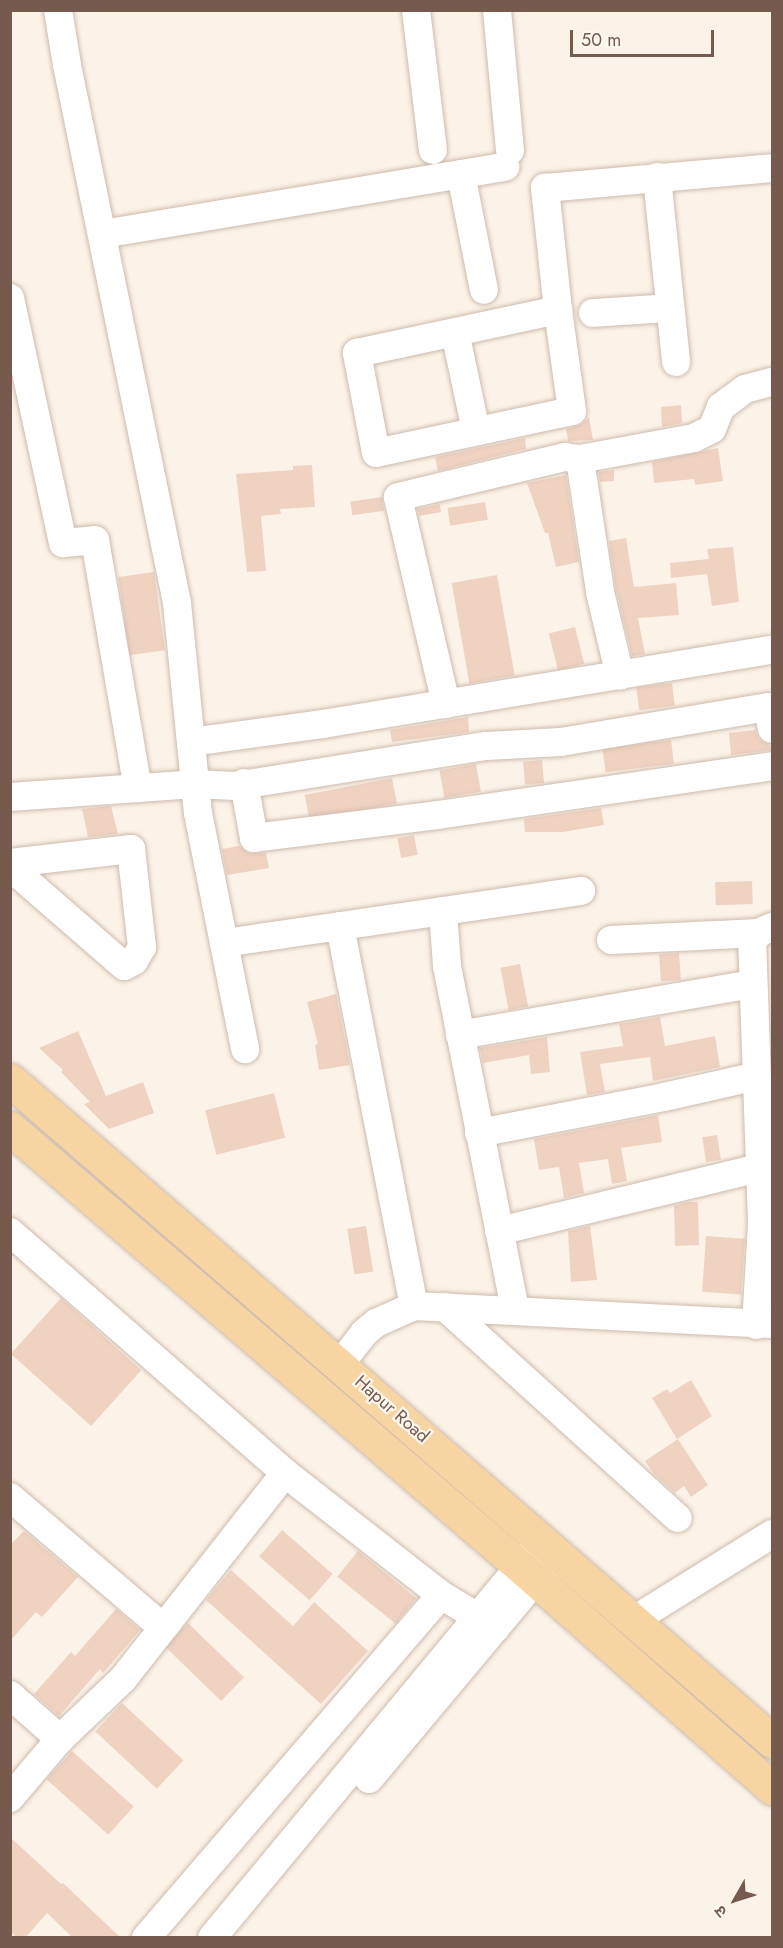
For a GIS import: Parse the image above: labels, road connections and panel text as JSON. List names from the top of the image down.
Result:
{
  "streets": {
    "main road": ["Hapur Road"]
  },
  "scale_bar": "50 m",
  "north": "bottom left"
}
